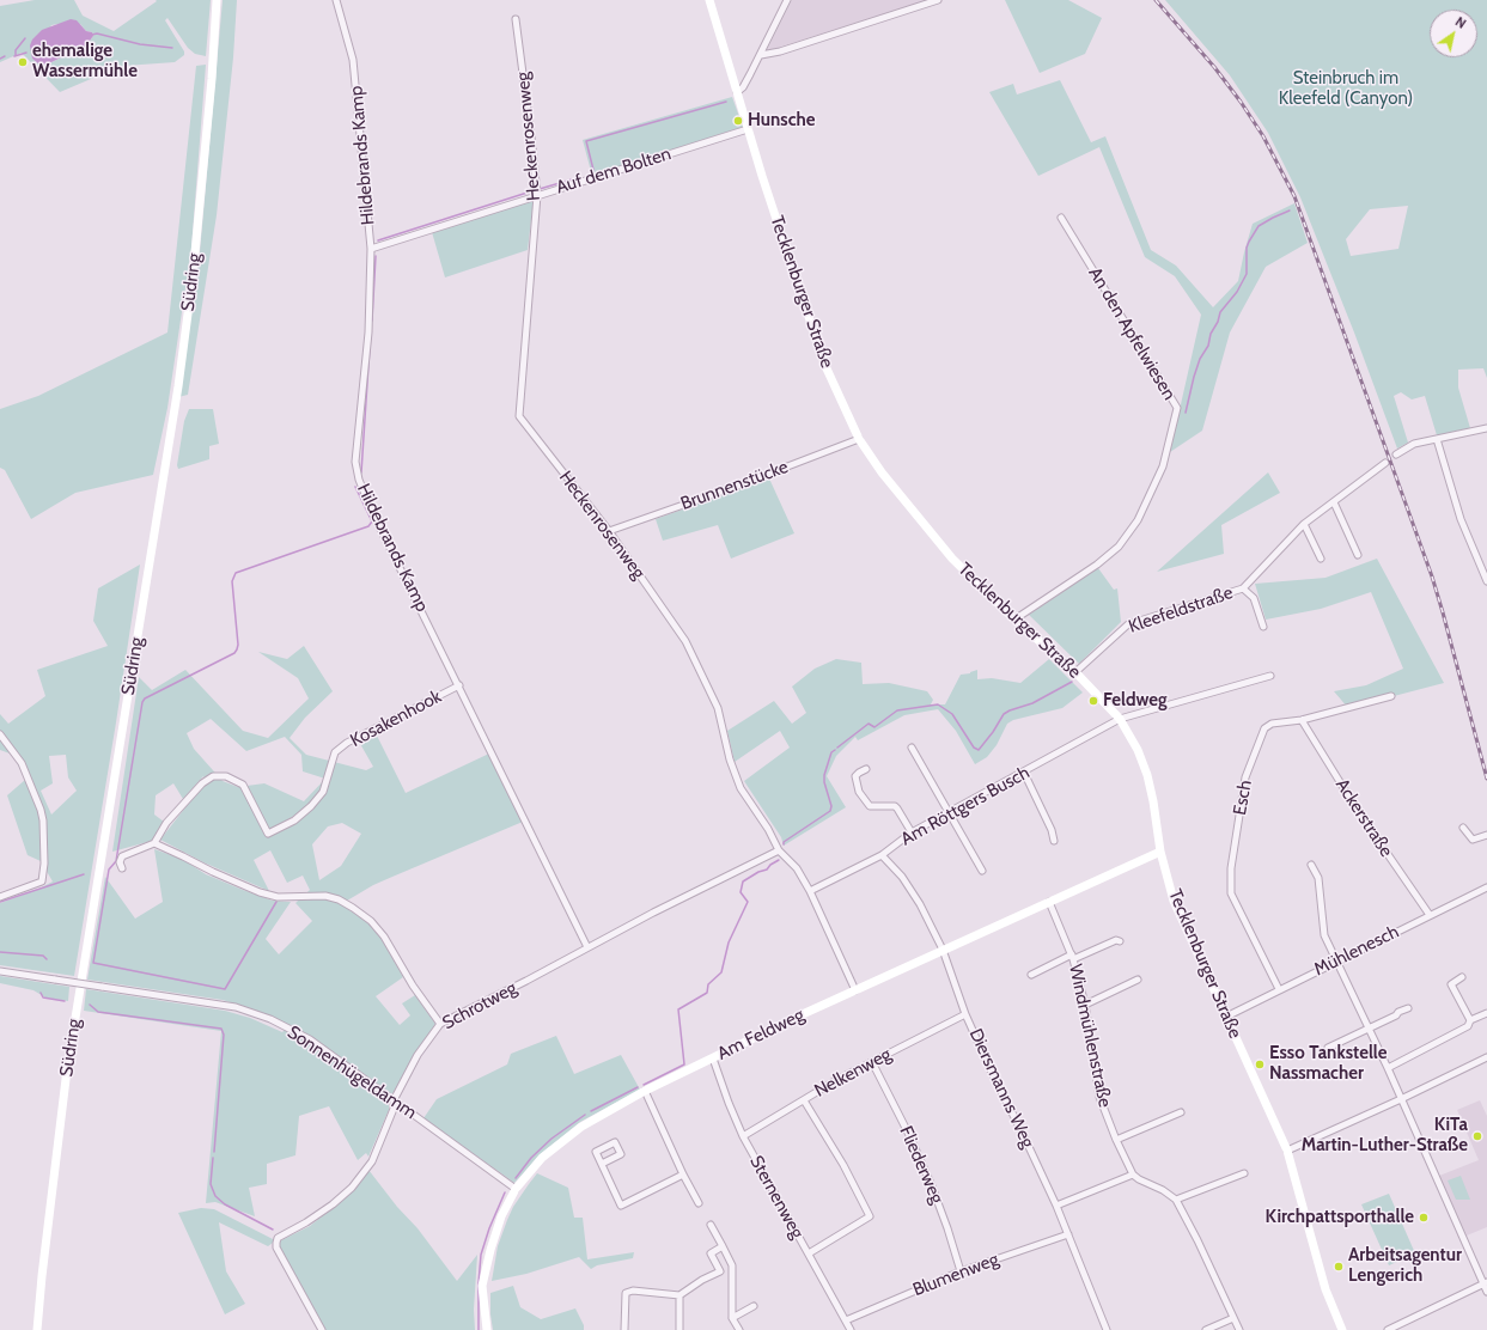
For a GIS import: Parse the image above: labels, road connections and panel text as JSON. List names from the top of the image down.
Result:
{
  "streets": {
    "street": [
      "Heckenrosenweg",
      "Hildebrands Kamp",
      "Auf dem Bolten",
      "Südring",
      "Tecklenburger Straße",
      "An den Apfelwiesen",
      "Brunnenstücke",
      "Kleefeldstraße",
      "Kosakenhook",
      "Esch",
      "Am Röttgers Busch",
      "Ackerstraße",
      "Mühlenesch",
      "Schrotweg",
      "Am Feldweg",
      "Windmühlenstraße",
      "Sonnenhügeldamm",
      "Nelkenweg",
      "Diersmanns Weg",
      "Fliederweg",
      "Sternenweg",
      "Blumenweg"
    ]
  },
  "crossings": [
    ["Heckenrosenweg", "Auf dem Bolten"],
    ["Heckenrosenweg", "Brunnenstücke"],
    ["Heckenrosenweg", "Am Röttgers Busch"],
    ["Heckenrosenweg", "Schrotweg"],
    ["Heckenrosenweg", "Am Feldweg"],
    ["Hildebrands Kamp", "Auf dem Bolten"],
    ["Hildebrands Kamp", "Kosakenhook"],
    ["Hildebrands Kamp", "Schrotweg"],
    ["Auf dem Bolten", "Tecklenburger Straße"],
    ["Tecklenburger Straße", "An den Apfelwiesen"],
    ["Tecklenburger Straße", "Brunnenstücke"],
    ["Tecklenburger Straße", "Kleefeldstraße"],
    ["Tecklenburger Straße", "Am Röttgers Busch"],
    ["Tecklenburger Straße", "Mühlenesch"],
    ["Tecklenburger Straße", "Am Feldweg"],
    ["Esch", "Ackerstraße"],
    ["Esch", "Mühlenesch"],
    ["Am Röttgers Busch", "Diersmanns Weg"],
    ["Ackerstraße", "Mühlenesch"],
    ["Schrotweg", "Sonnenhügeldamm"],
    ["Am Feldweg", "Windmühlenstraße"],
    ["Am Feldweg", "Sonnenhügeldamm"],
    ["Am Feldweg", "Diersmanns Weg"],
    ["Am Feldweg", "Sternenweg"],
    ["Nelkenweg", "Diersmanns Weg"],
    ["Nelkenweg", "Fliederweg"],
    ["Nelkenweg", "Sternenweg"],
    ["Diersmanns Weg", "Blumenweg"],
    ["Fliederweg", "Blumenweg"],
    ["Sternenweg", "Blumenweg"]
  ],
  "parks": ["Steinbruch im Kleefeld (Canyon)"],
  "places": [
    "ehemalige Wassermühle",
    "Hunsche",
    "Feldweg",
    "Esso Tankstelle Nassmacher",
    "KiTa Martin-Luther-Straße",
    "Kirchpattsporthalle",
    "Arbeitsagentur Lengerich"
  ],
  "north": "top right"
}
